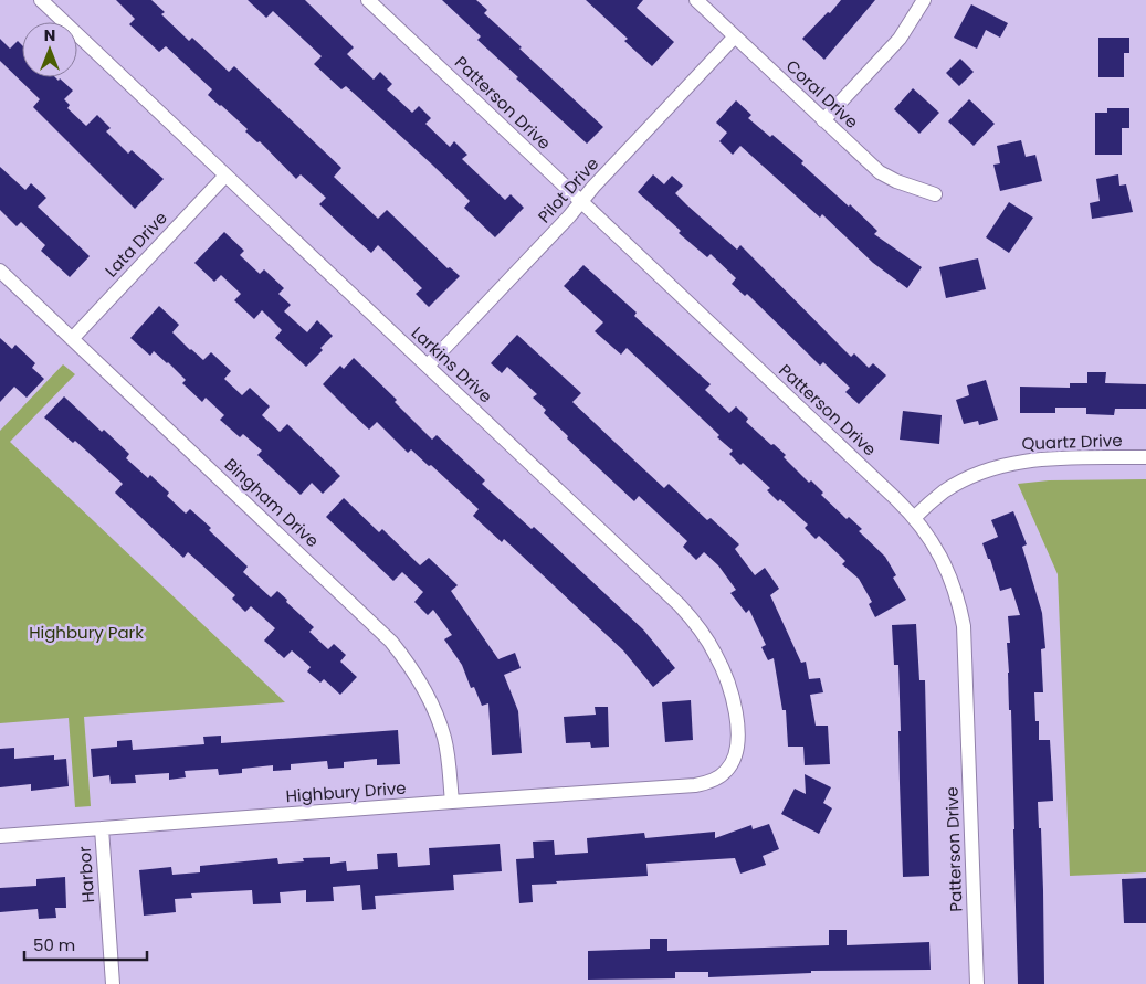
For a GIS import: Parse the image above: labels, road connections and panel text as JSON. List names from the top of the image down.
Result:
{
  "streets": {
    "street": [
      "Coral Drive",
      "Patterson Drive",
      "Pilot Drive",
      "Lata Drive",
      "Larkins Drive",
      "Quartz Drive",
      "Bingham Drive",
      "Highbury Drive",
      "Harbor"
    ]
  },
  "crossings": [
    ["Coral Drive", "Pilot Drive"],
    ["Patterson Drive", "Pilot Drive"],
    ["Patterson Drive", "Quartz Drive"],
    ["Pilot Drive", "Larkins Drive"],
    ["Lata Drive", "Larkins Drive"],
    ["Lata Drive", "Bingham Drive"],
    ["Larkins Drive", "Highbury Drive"],
    ["Bingham Drive", "Highbury Drive"],
    ["Highbury Drive", "Harbor"]
  ],
  "parks": ["Highbury Park"],
  "scale_bar": "50 m",
  "north": "top"
}
